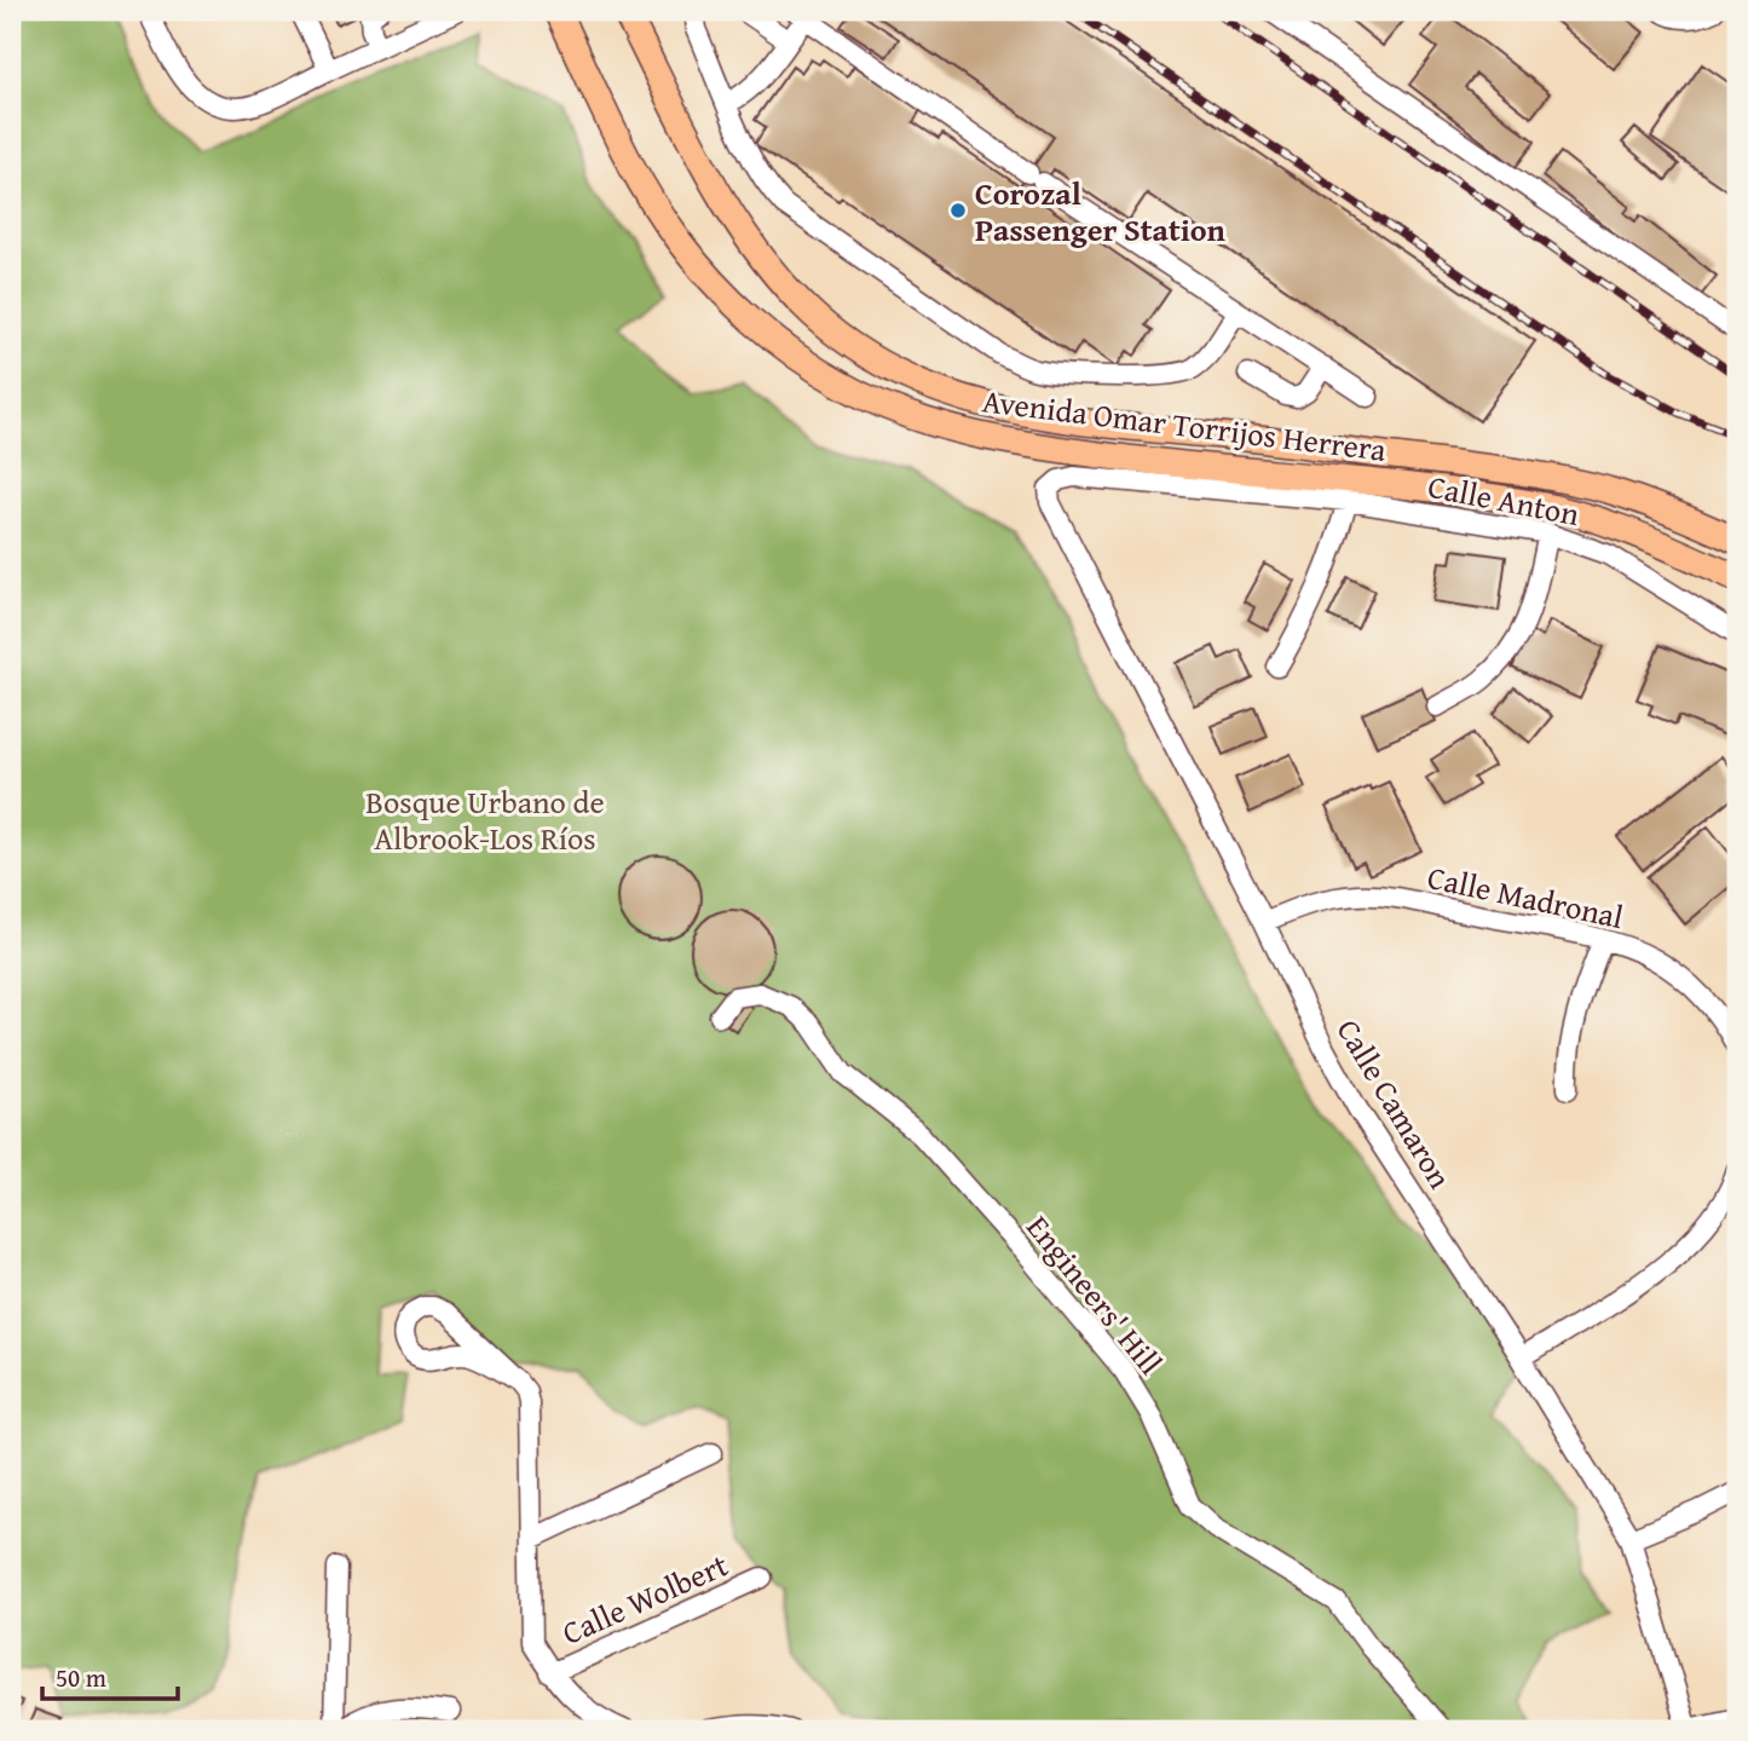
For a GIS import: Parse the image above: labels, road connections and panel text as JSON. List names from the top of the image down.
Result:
{
  "streets": {
    "main road": ["Avenida Omar Torrijos Herrera"],
    "street": [
      "Calle Anton",
      "Calle Madronal",
      "Calle Camaron",
      "Engineers' Hill",
      "Calle Wolbert"
    ]
  },
  "crossings": [
    ["Calle Anton", "Calle Camaron"],
    ["Calle Madronal", "Calle Camaron"]
  ],
  "parks": ["Bosque Urbano de Albrook-Los Ríos"],
  "places": ["Corozal Passenger Station"],
  "scale_bar": "50 m"
}
